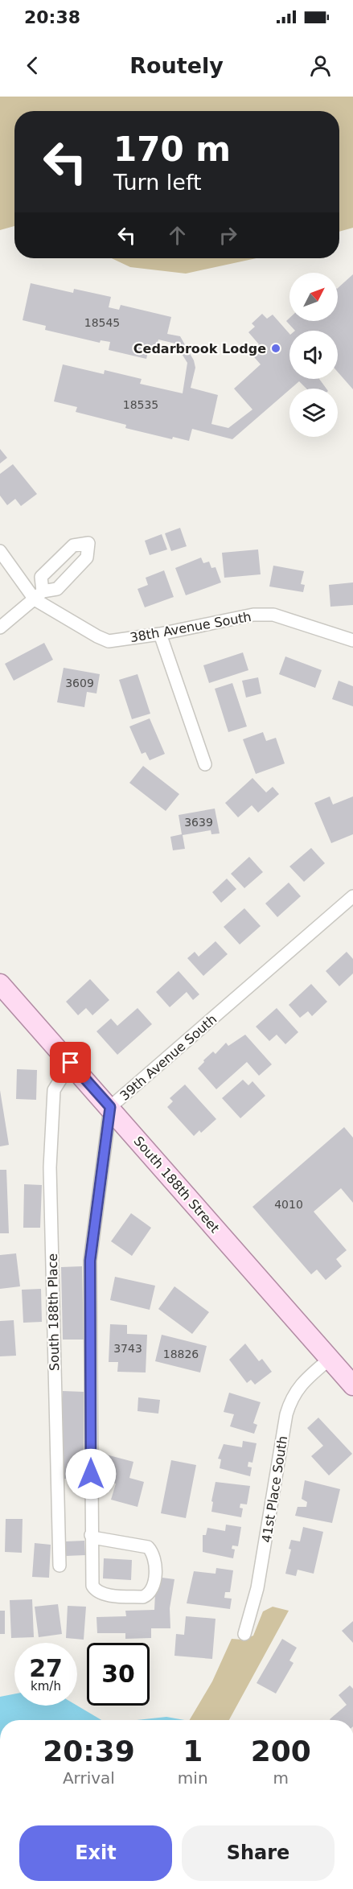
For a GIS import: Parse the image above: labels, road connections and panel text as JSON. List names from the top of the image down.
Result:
{
  "streets": {
    "main road": ["South 188th Street"],
    "street": [
      "38th Avenue South",
      "39th Avenue South",
      "South 188th Place",
      "41st Place South"
    ]
  },
  "crossings": [
    ["39th Avenue South", "South 188th Street"],
    ["South 188th Street", "South 188th Place"],
    ["South 188th Street", "41st Place South"]
  ],
  "places": ["Cedarbrook Lodge"],
  "house_numbers": [
    "18545",
    "18535",
    "3609",
    "3639",
    "4010",
    "3743",
    "18826"
  ],
  "north": "top right",
  "page": {
    "status": "20:38",
    "header": "Routely",
    "turn": ["170 m", "Turn left"],
    "speed": "27 km/h",
    "limit": "30",
    "eta": [
      "20:39",
      "Arrival",
      "1",
      "min",
      "200",
      "m"
    ],
    "buttons": ["Exit", "Share"]
  }
}
